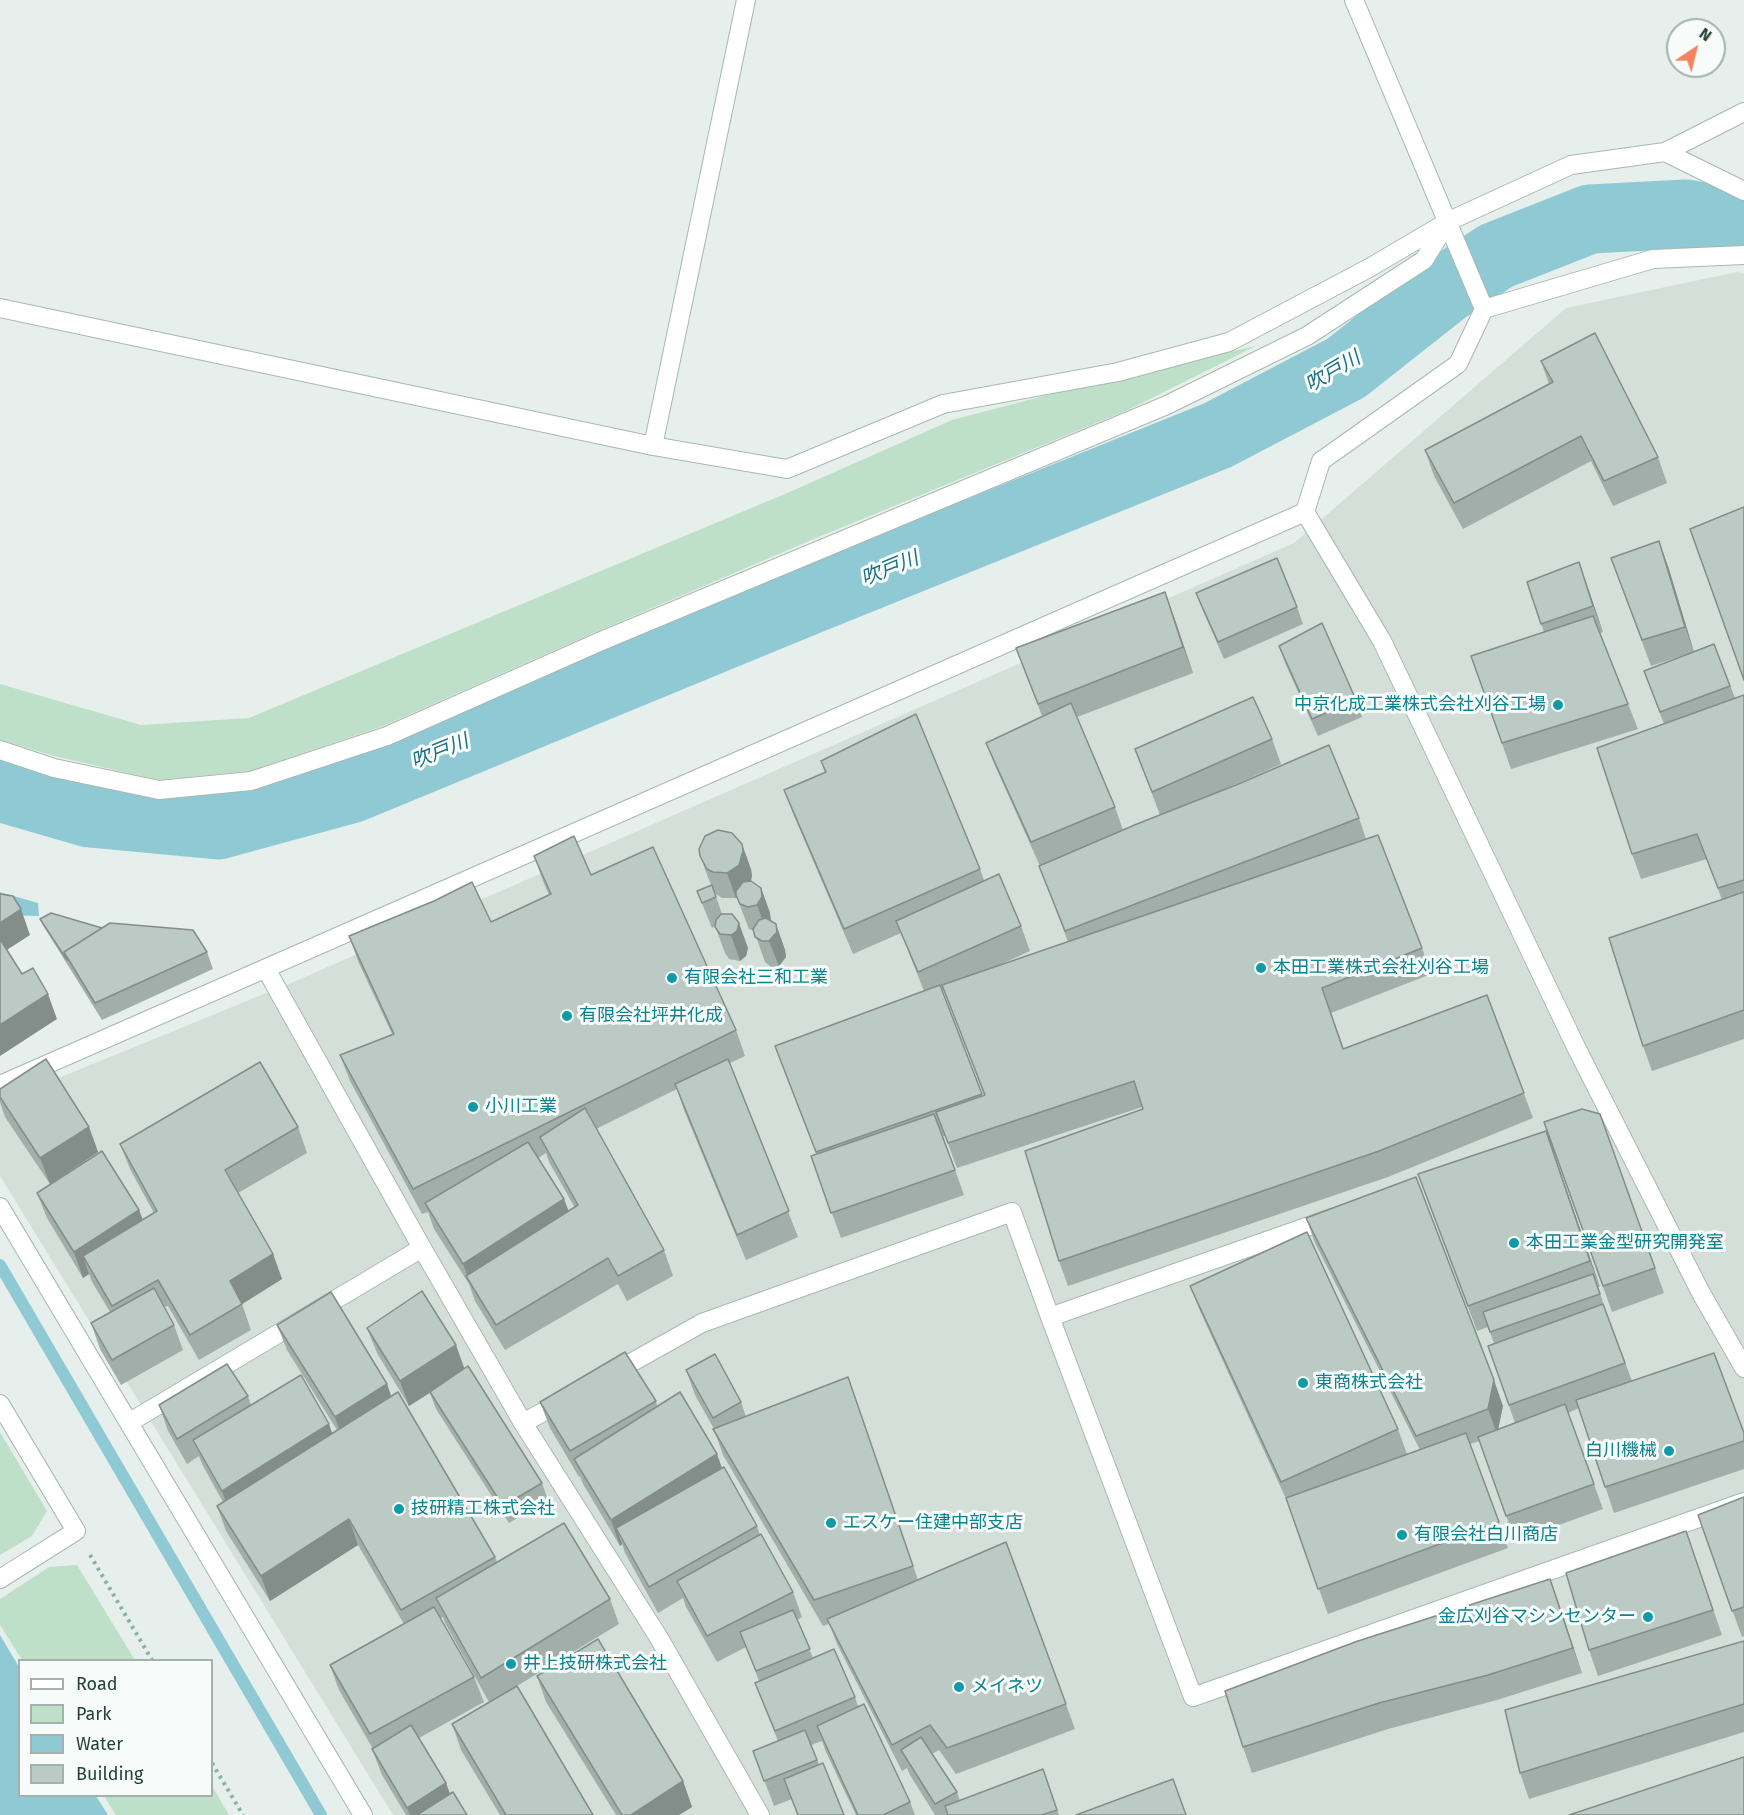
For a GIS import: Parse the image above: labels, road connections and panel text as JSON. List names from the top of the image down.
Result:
{
  "water": ["吹戸川"],
  "places": [
    "中京化成工業株式会社刈谷工場",
    "本田工業株式会社刈谷工場",
    "有限会社三和工業",
    "有限会社坪井化成",
    "小川工業",
    "本田工業金型研究開発室",
    "東商株式会社",
    "白川機械",
    "技研精工株式会社",
    "エスケー住建中部支店",
    "有限会社白川商店",
    "金広刈谷マシンセンター",
    "井上技研株式会社",
    "メイネツ"
  ],
  "legend": [
    "Road",
    "Park",
    "Water",
    "Building"
  ],
  "north": "top right"
}
